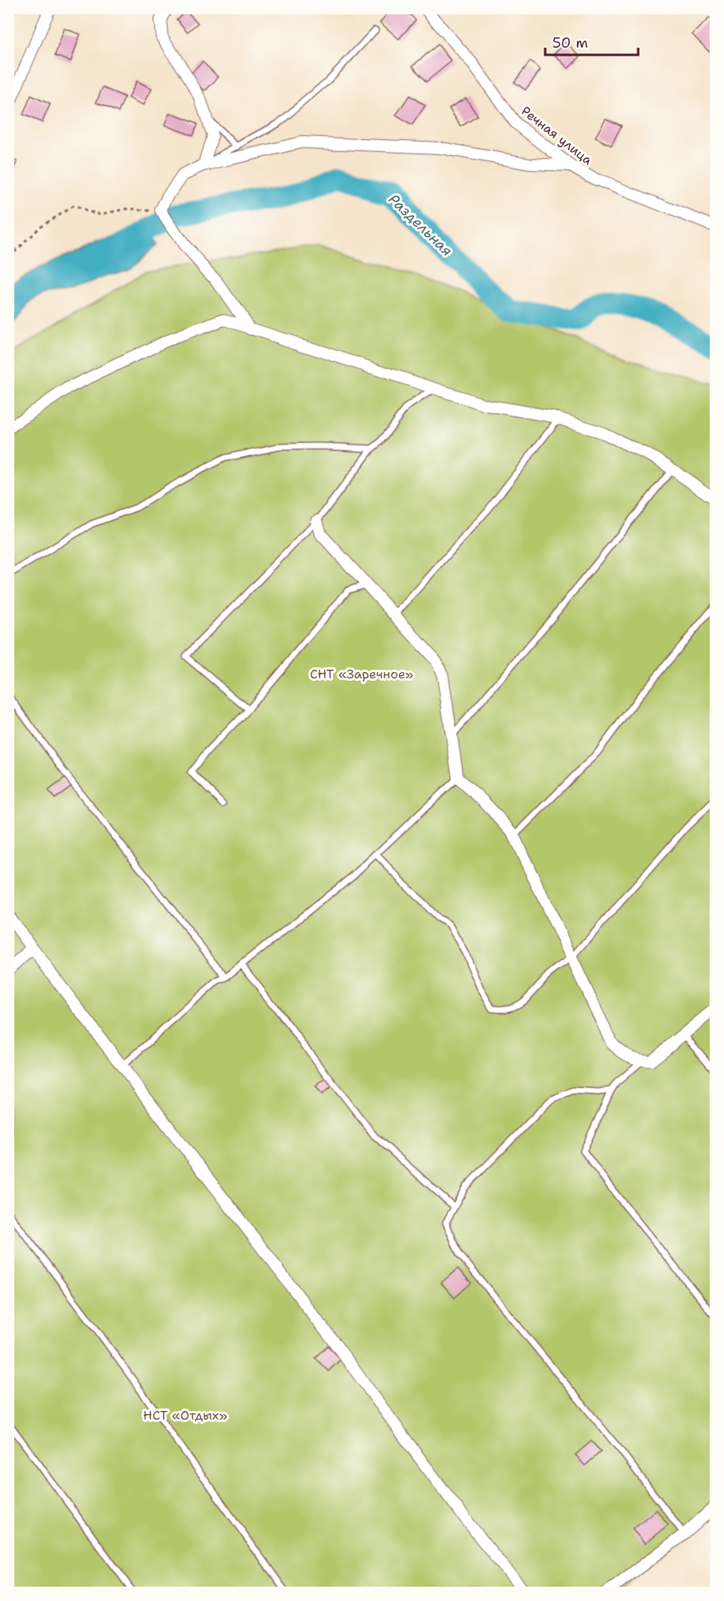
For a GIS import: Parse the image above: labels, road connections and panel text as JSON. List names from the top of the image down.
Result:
{
  "streets": {
    "street": ["Речная улица"]
  },
  "water": ["Раздельная"],
  "parks": ["СНТ «Заречное»", "НСТ «Отдых»"],
  "scale_bar": "50 m"
}
